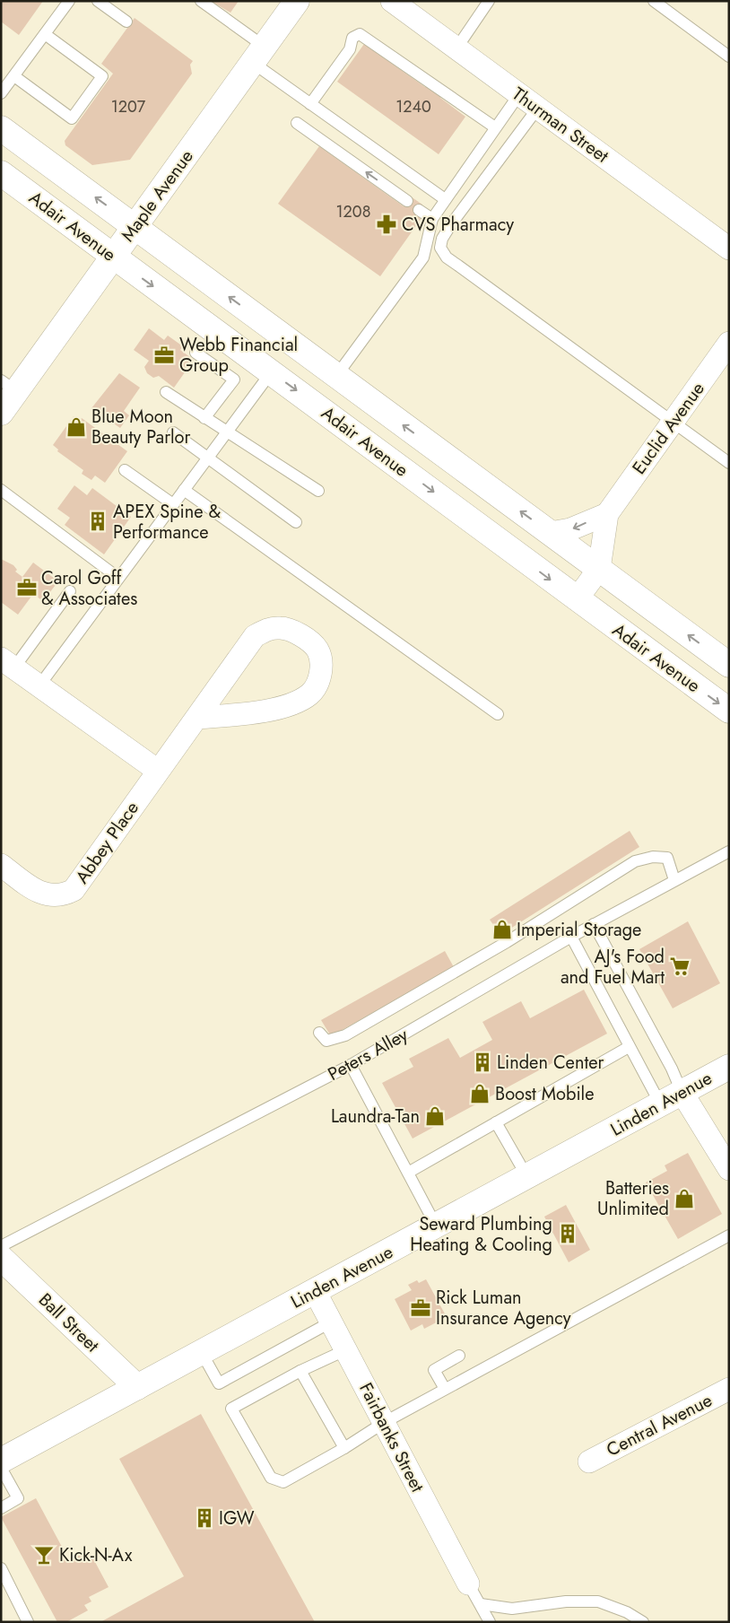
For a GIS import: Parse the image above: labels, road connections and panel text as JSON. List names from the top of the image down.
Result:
{
  "streets": {
    "main road": [
      "Maple Avenue",
      "Adair Avenue",
      "Linden Avenue",
      "Ball Street"
    ],
    "street": [
      "Thurman Street",
      "Euclid Avenue",
      "Abbey Place",
      "Central Avenue",
      "Fairbanks Street"
    ],
    "lane": ["Peters Alley"]
  },
  "crossings": [
    ["Maple Avenue", "Adair Avenue"],
    ["Adair Avenue", "Euclid Avenue"],
    ["Linden Avenue", "Ball Street"],
    ["Linden Avenue", "Fairbanks Street"]
  ],
  "places": {
    "pharmacy": ["CVS Pharmacy"],
    "office": ["Webb Financial Group", "Carol Goff & Associates", "Rick Luman Insurance Agency"],
    "shop": [
      "Blue Moon Beauty Parlor",
      "Imperial Storage",
      "Boost Mobile",
      "Laundra-Tan",
      "Batteries Unlimited"
    ],
    "building": [
      "APEX Spine & Performance",
      "Linden Center",
      "Seward Plumbing Heating & Cooling",
      "IGW"
    ],
    "supermarket": ["AJ's Food and Fuel Mart"],
    "bar": ["Kick-N-Ax"]
  },
  "house_numbers": ["1207", "1240", "1208"]
}
